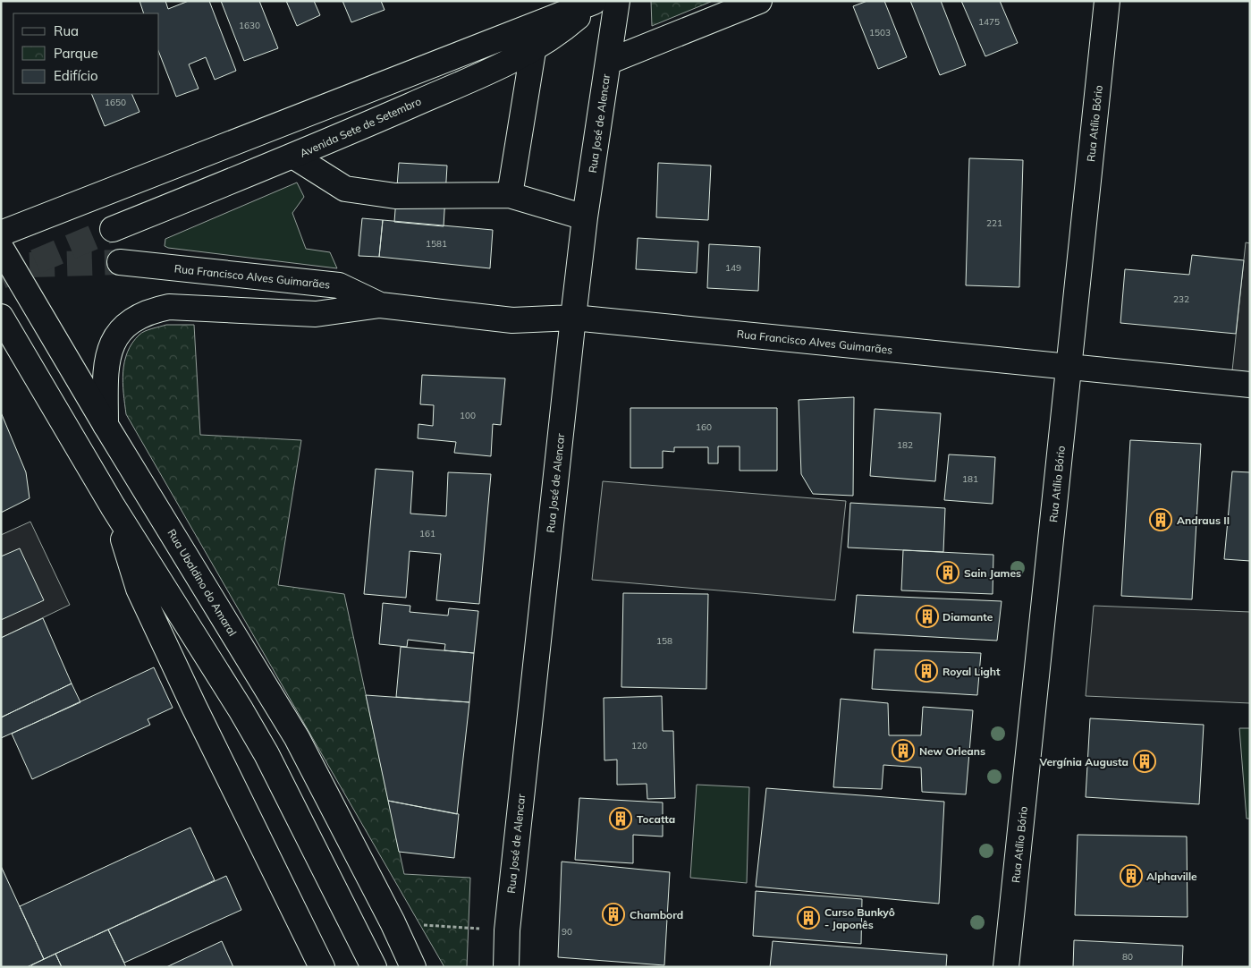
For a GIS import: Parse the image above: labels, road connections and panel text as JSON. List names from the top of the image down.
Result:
{
  "streets": {
    "street": [
      "Rua José de Alencar",
      "Rua Atílio Bório",
      "Avenida Sete de Setembro",
      "Rua Francisco Alves Guimarães",
      "Rua Ubaldino do Amaral"
    ]
  },
  "crossings": [
    ["Rua José de Alencar", "Avenida Sete de Setembro"],
    ["Rua José de Alencar", "Rua Francisco Alves Guimarães"],
    ["Rua Atílio Bório", "Rua Francisco Alves Guimarães"],
    ["Rua Francisco Alves Guimarães", "Rua Ubaldino do Amaral"]
  ],
  "places": {
    "building": [
      "Andraus II",
      "Sain James",
      "Diamante",
      "Royal Light",
      "New Orleans",
      "Vergínia Augusta",
      "Tocatta",
      "Alphaville",
      "Chambord",
      "Curso Bunkyô - Japonês"
    ]
  },
  "house_numbers": [
    "1475",
    "1630",
    "1503",
    "1650",
    "221",
    "1581",
    "149",
    "232",
    "100",
    "160",
    "182",
    "181",
    "161",
    "158",
    "120",
    "90",
    "80"
  ],
  "legend": ["Rua", "Parque", "Edifício"]
}
